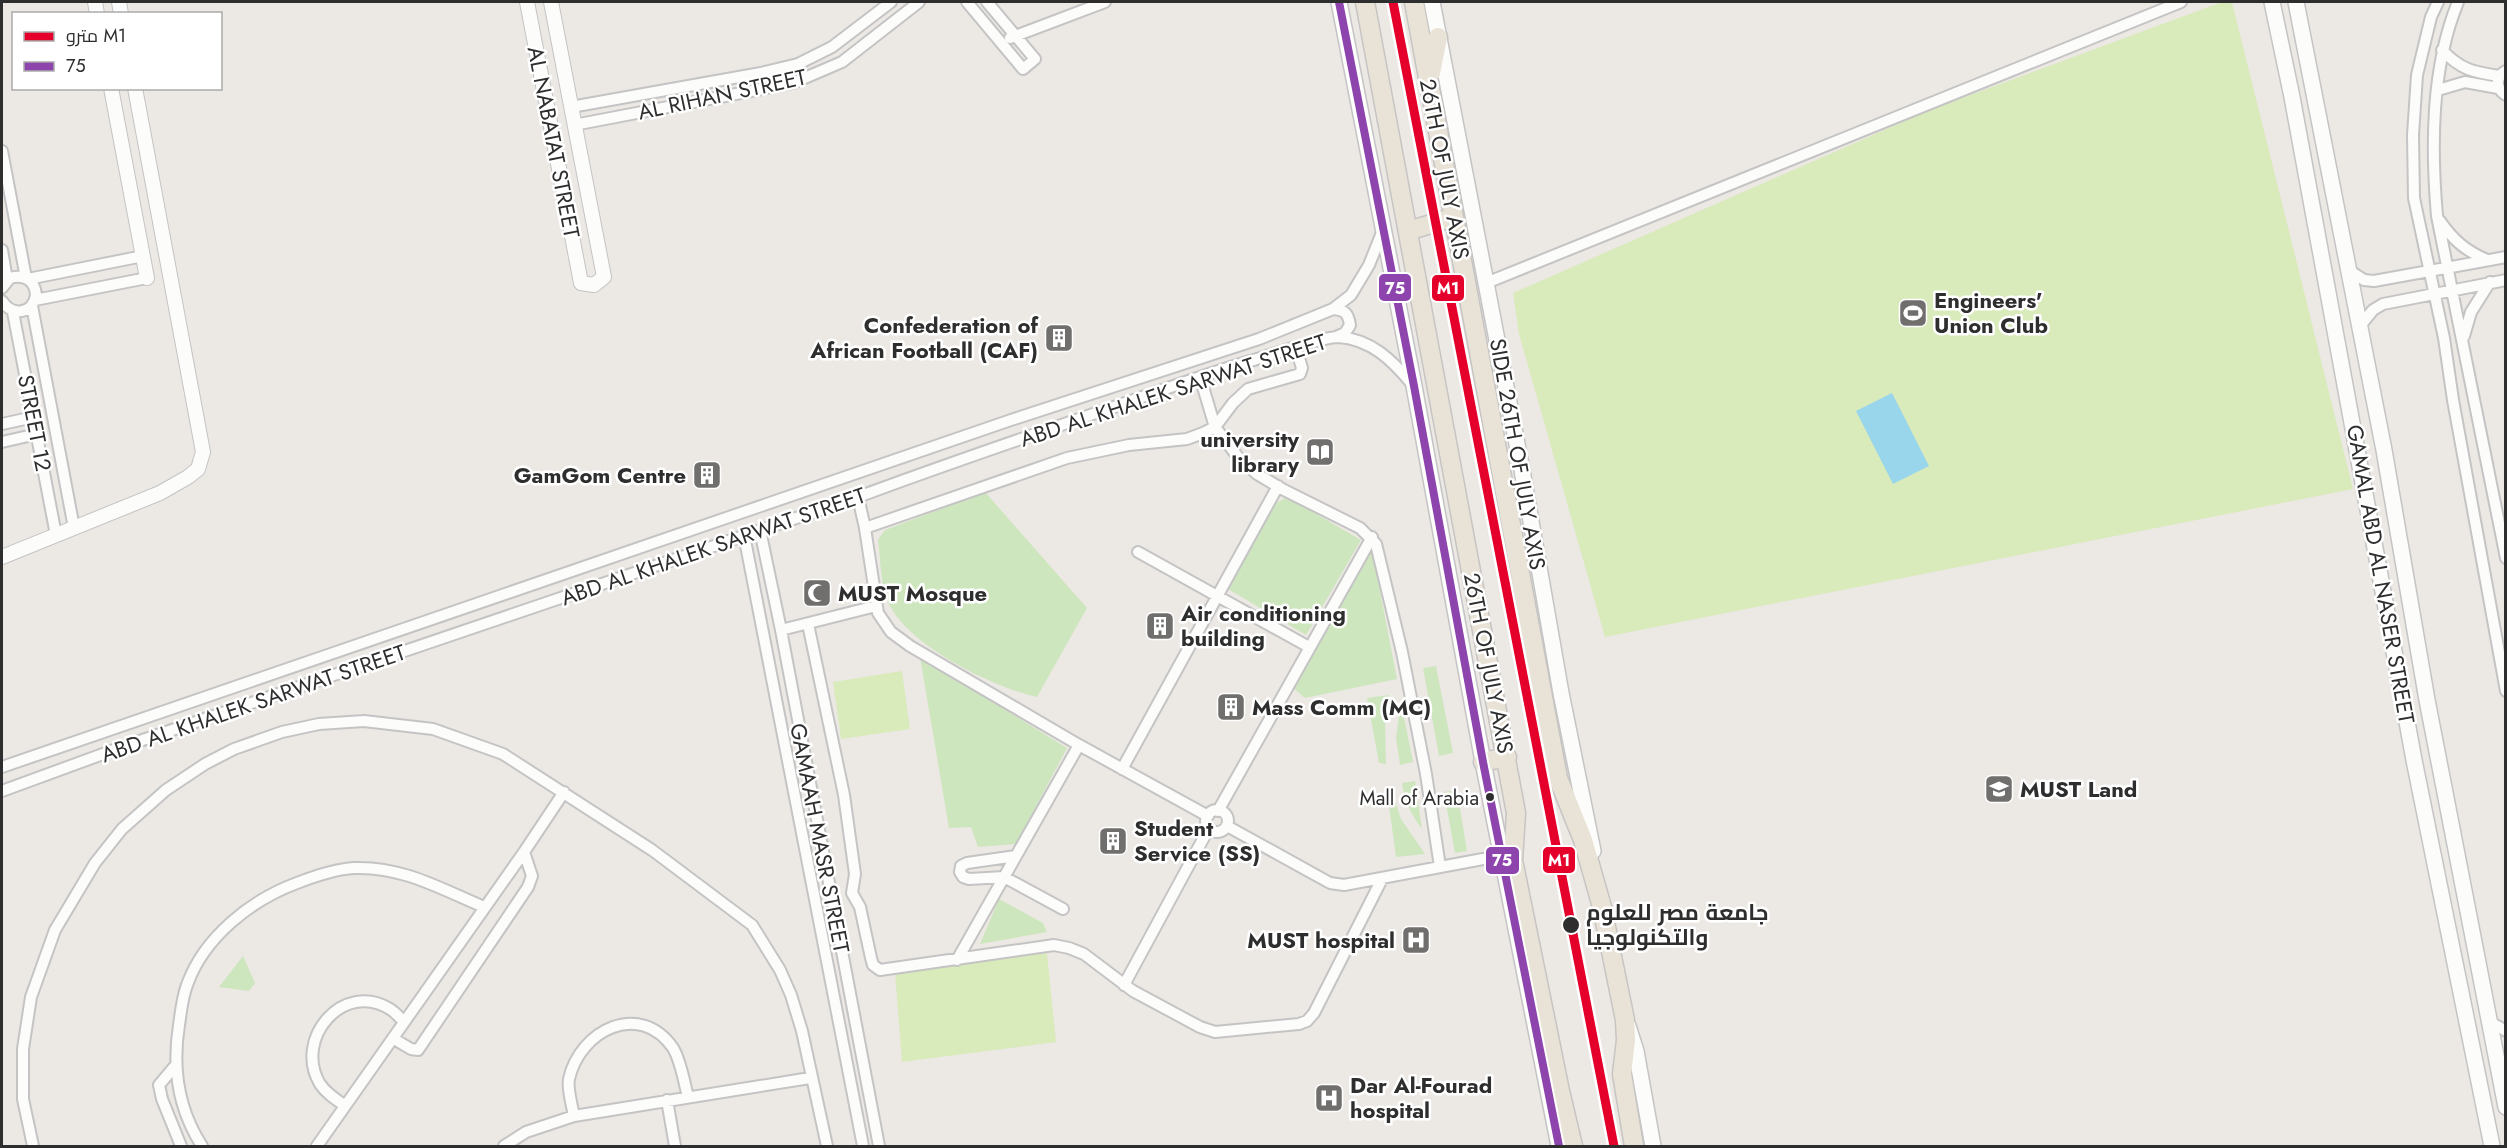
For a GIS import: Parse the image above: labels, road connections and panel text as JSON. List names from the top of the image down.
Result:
{
  "streets": {
    "highway": ["26TH OF JULY AXIS"],
    "main road": ["SIDE 26TH OF JULY AXIS", "GAMAL ABD AL NASER STREET"],
    "street": [
      "AL RIHAN STREET",
      "AL NABATAT STREET",
      "ABD AL KHALEK SARWAT STREET",
      "STREET 12",
      "GAMAAH MASR STREET"
    ]
  },
  "crossings": [
    ["AL RIHAN STREET", "AL NABATAT STREET"],
    ["26TH OF JULY AXIS", "SIDE 26TH OF JULY AXIS"],
    ["ABD AL KHALEK SARWAT STREET", "GAMAAH MASR STREET"]
  ],
  "places": {
    "sports": ["Engineers' Union Club"],
    "building": [
      "Confederation of African Football (CAF)",
      "GamGom Centre",
      "Air conditioning building",
      "Mass Comm (MC)",
      "Student Service (SS)"
    ],
    "library": ["university library"],
    "mosque": ["MUST Mosque"],
    "school or university": ["MUST Land"],
    "other": ["Mall of Arabia", "جامعة مصر للعلوم والتكنولوجيا"],
    "hospital": ["MUST hospital", "Dar Al-Fourad hospital"]
  },
  "lines": ["metro line M1", "transit line 75"],
  "legend": ["مترو M1", "75"]
}
